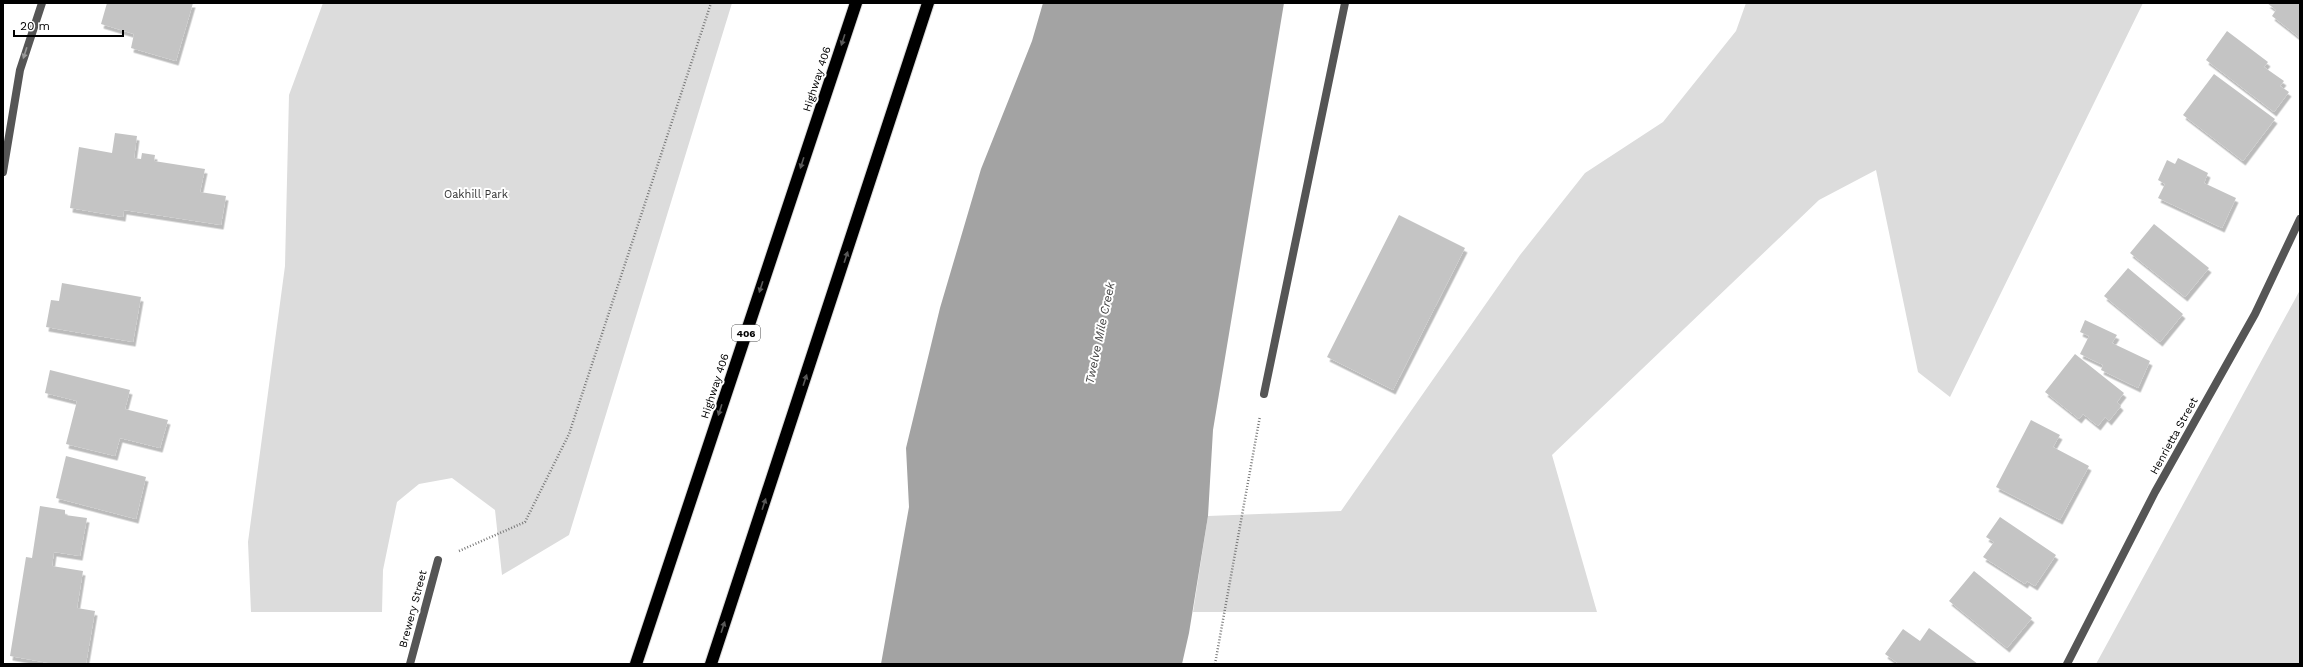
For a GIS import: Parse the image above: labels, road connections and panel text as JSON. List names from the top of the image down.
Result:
{
  "streets": {
    "highway": ["Highway 406", "406"],
    "street": ["Henrietta Street", "Brewery Street"]
  },
  "water": ["Twelve Mile Creek"],
  "parks": ["Oakhill Park"],
  "scale_bar": "20 m"
}
